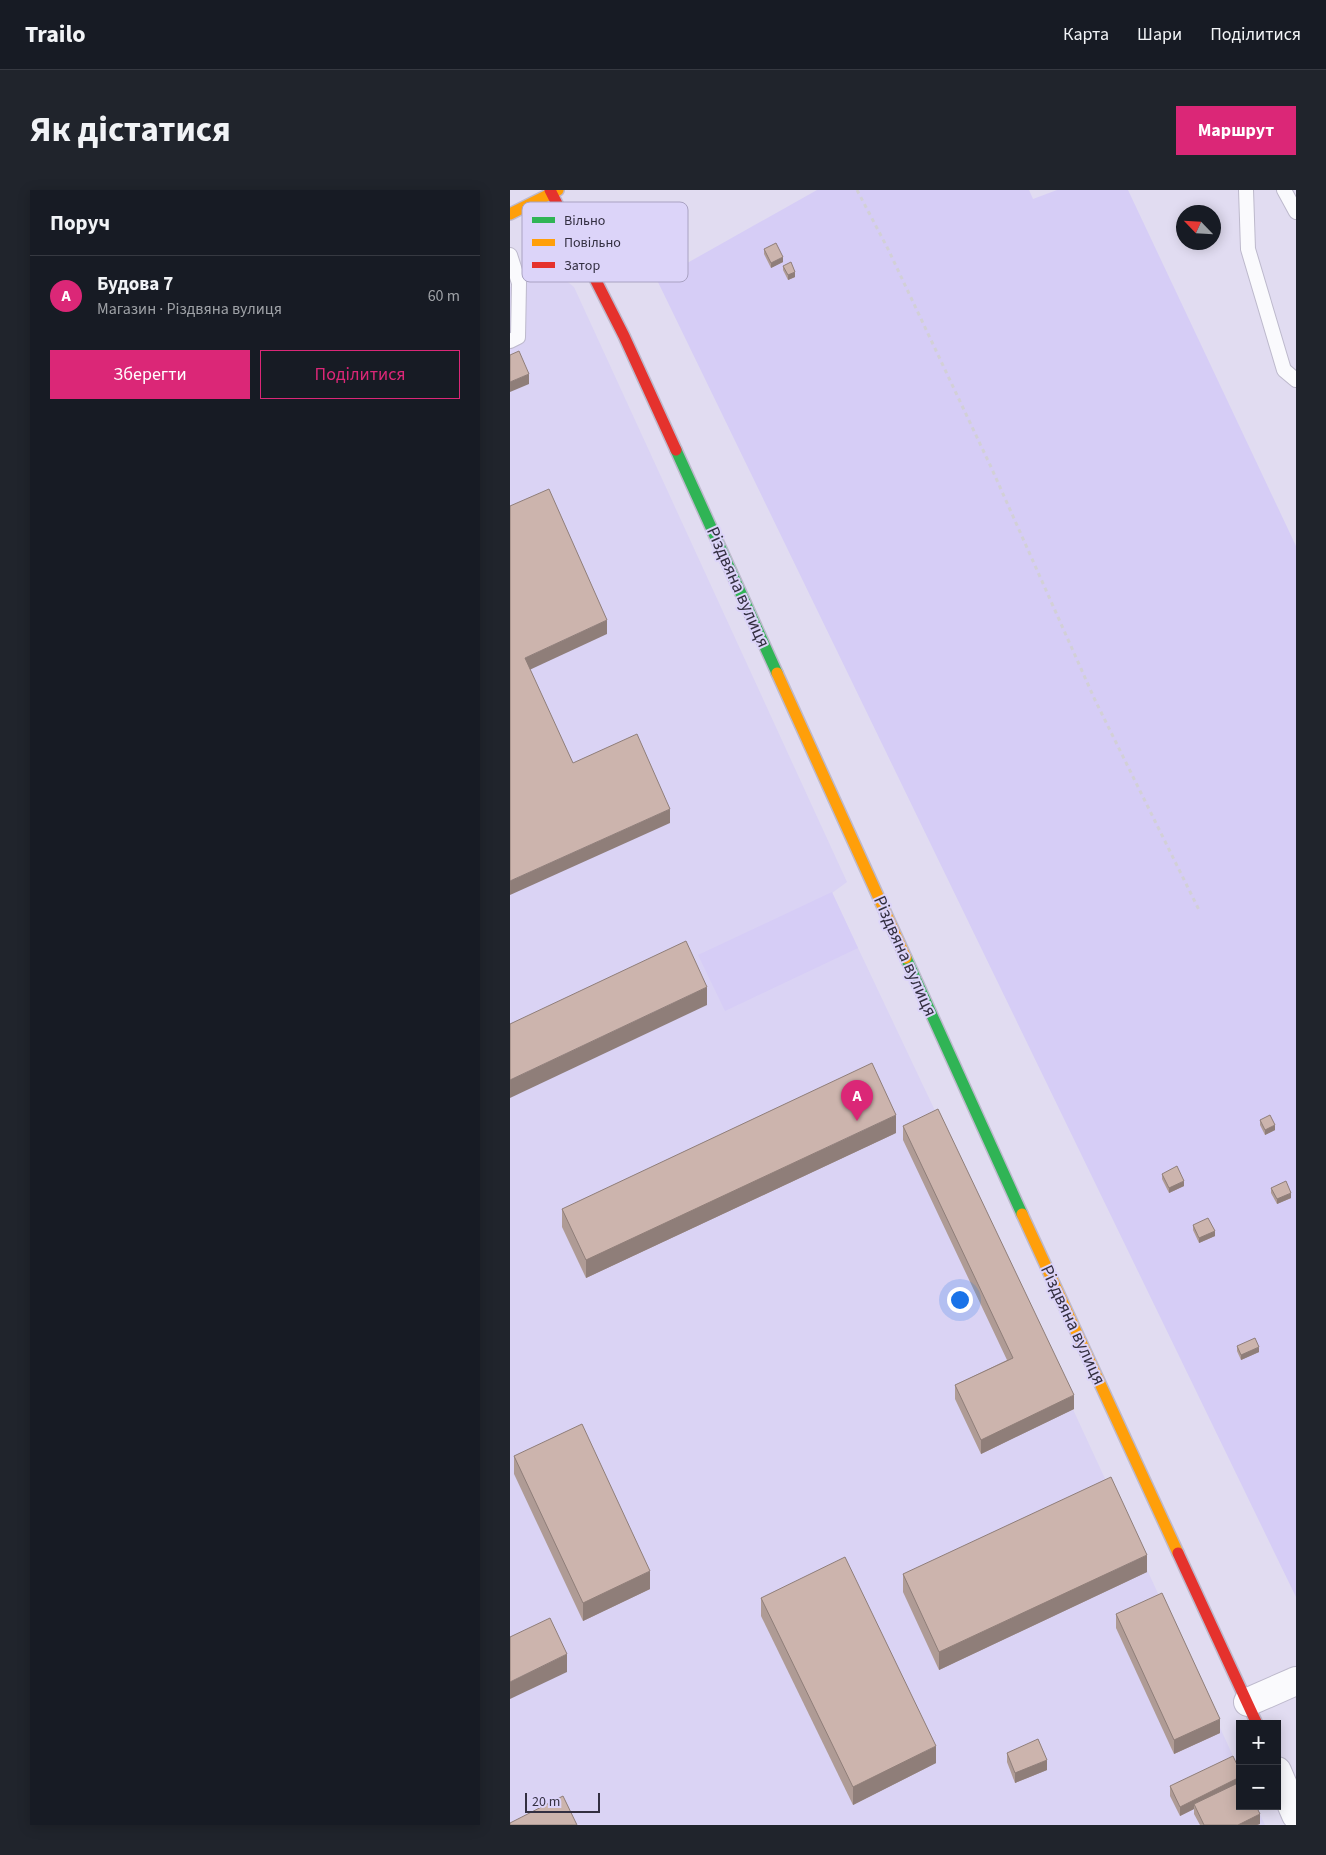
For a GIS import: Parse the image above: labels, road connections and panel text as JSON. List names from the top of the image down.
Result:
{
  "streets": {
    "street": ["Різдвяна вулиця"]
  },
  "legend": ["Вільно", "Повільно", "Затор"],
  "scale_bar": "20 m",
  "north": "top left",
  "page": {
    "header": "Trailo",
    "nav": ["Карта", "Шари", "Поділитися"],
    "title": "Як дістатися",
    "buttons": [
      "Маршрут",
      ["Зберегти", "Поділитися"]
    ],
    "heading": "Поруч",
    "list": [
      {
        "mark": "A",
        "name": "Будова 7",
        "note": "Магазин · Різдвяна вулиця",
        "value": "60 m"
      }
    ],
    "pins": "A",
    "map_buttons": ["+", "−"],
    "scale": "20 m"
  }
}
